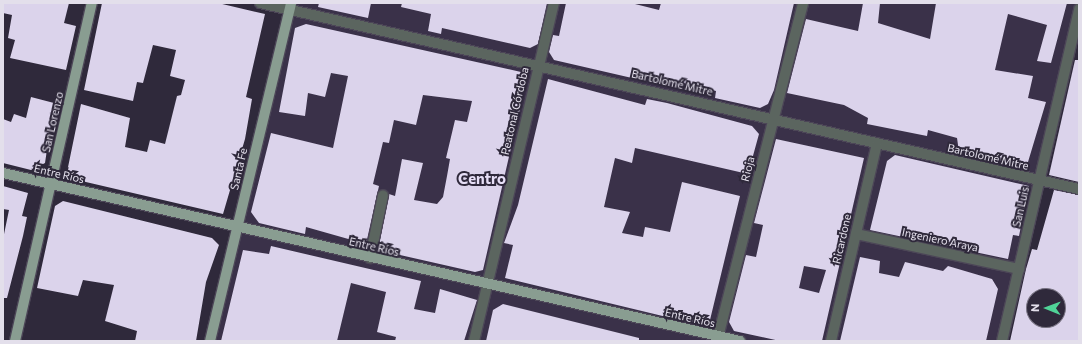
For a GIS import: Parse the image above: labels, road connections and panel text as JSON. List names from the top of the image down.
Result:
{
  "streets": {
    "main road": ["San Lorenzo", "Santa Fe", "Entre Ríos"],
    "street": [
      "Bartolomé Mitre",
      "Peatonal Córdoba",
      "Rioja",
      "San Luis",
      "Ricardone",
      "Ingeniero Araya"
    ]
  },
  "crossings": [
    ["Bartolomé Mitre", "Peatonal Córdoba"],
    ["Bartolomé Mitre", "Santa Fe"],
    ["Bartolomé Mitre", "Rioja"],
    ["Bartolomé Mitre", "San Luis"],
    ["Bartolomé Mitre", "Ricardone"],
    ["Peatonal Córdoba", "Entre Ríos"],
    ["San Lorenzo", "Entre Ríos"],
    ["Santa Fe", "Entre Ríos"],
    ["Rioja", "Entre Ríos"],
    ["San Luis", "Ingeniero Araya"],
    ["Ricardone", "Ingeniero Araya"]
  ],
  "districts": ["Centro"],
  "north": "left"
}
